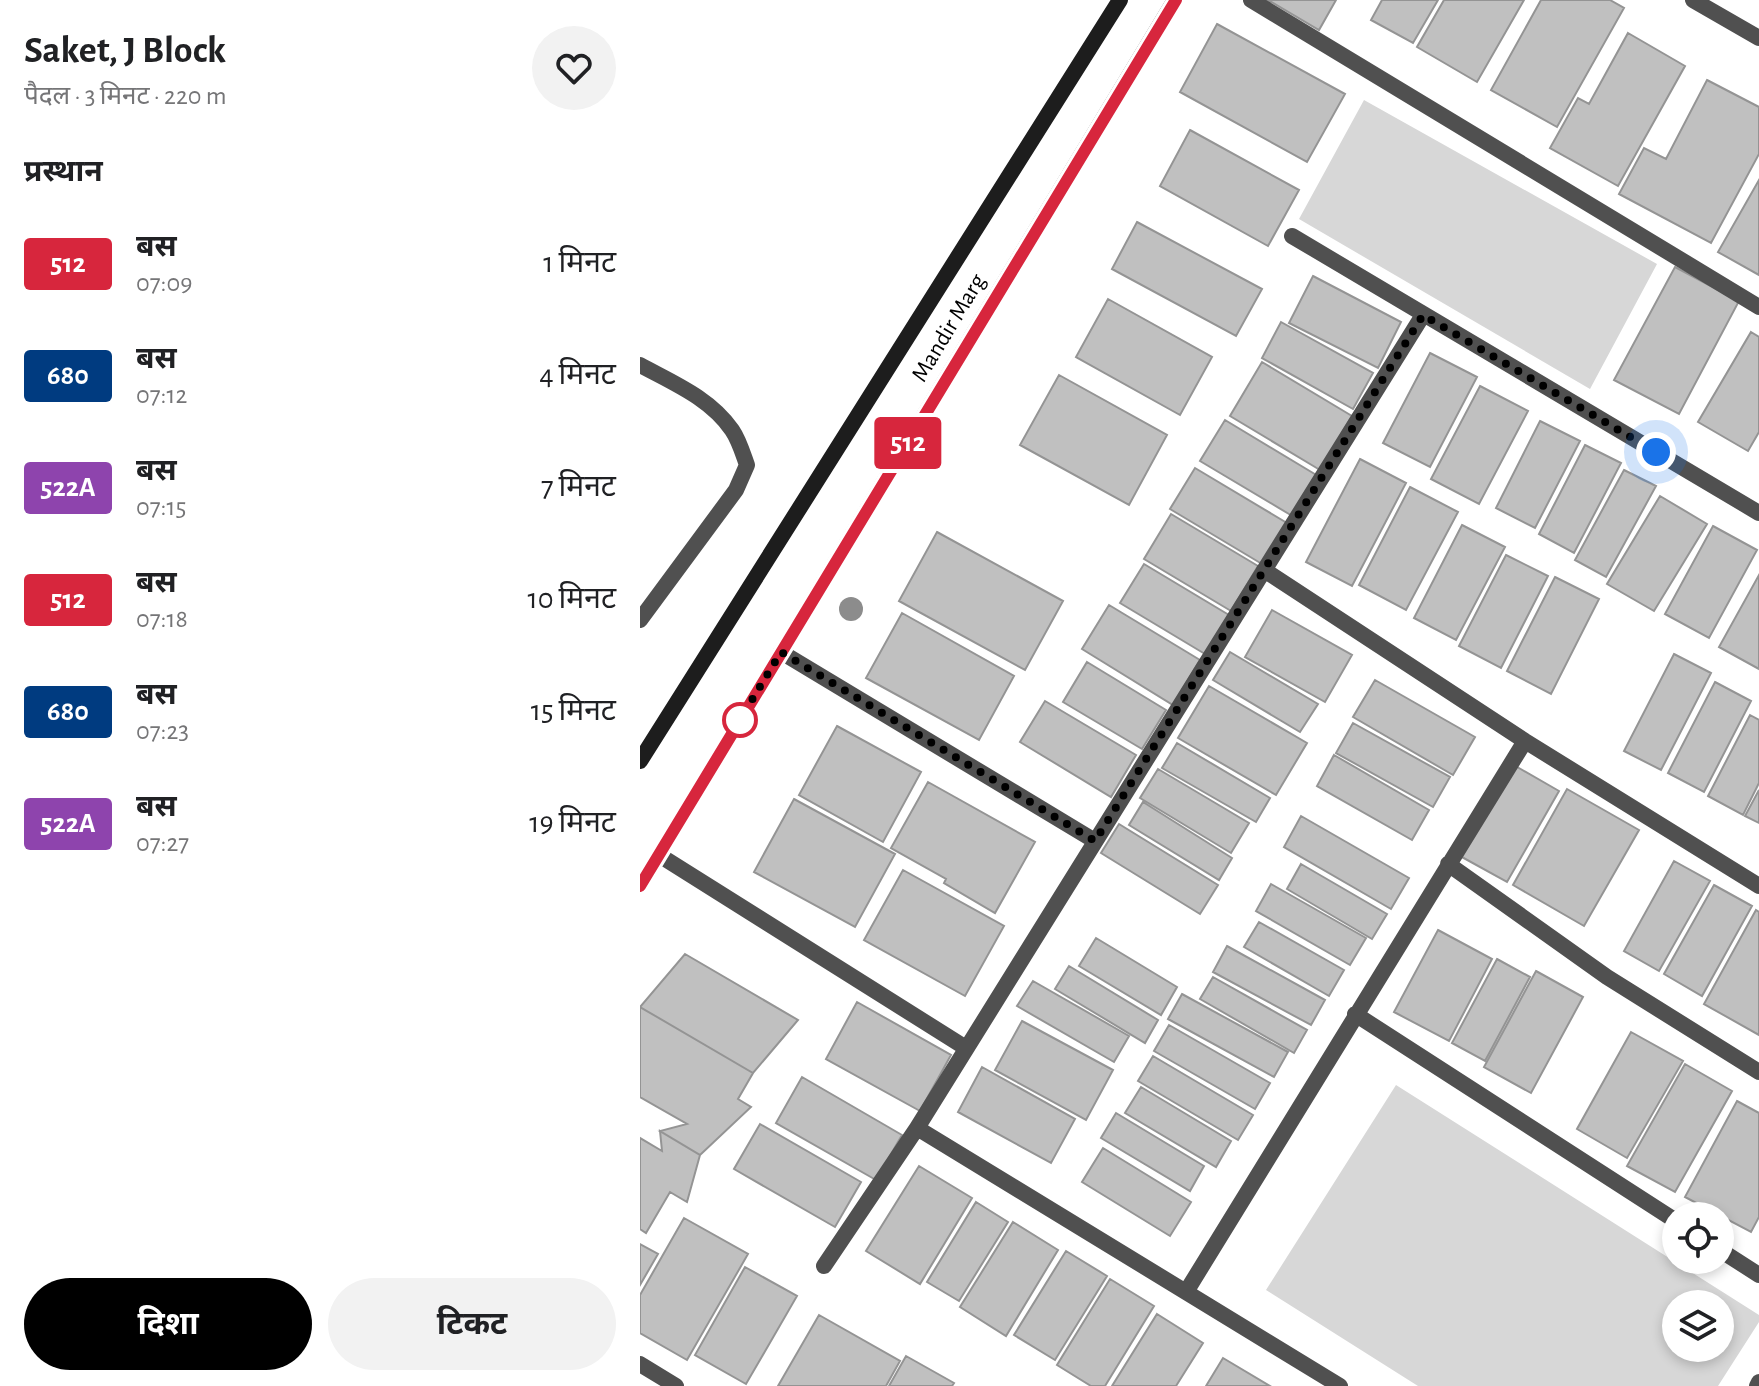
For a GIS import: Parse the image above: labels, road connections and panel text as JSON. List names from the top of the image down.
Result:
{
  "streets": {
    "main road": ["Mandir Marg"]
  },
  "lines": ["bus line 512"],
  "page": {
    "heading": [
      ["Saket, J Block", "पैदल · 3 मिनट · 220 m"],
      "प्रस्थान"
    ],
    "on_map": "512",
    "list": [
      {
        "mark": "512",
        "name": "बस",
        "note": "07:09",
        "value": "1 मिनट"
      },
      {
        "mark": "680",
        "name": "बस",
        "note": "07:12",
        "value": "4 मिनट"
      },
      {
        "mark": "522A",
        "name": "बस",
        "note": "07:15",
        "value": "7 मिनट"
      },
      {
        "mark": "512",
        "name": "बस",
        "note": "07:18",
        "value": "10 मिनट"
      },
      {
        "mark": "680",
        "name": "बस",
        "note": "07:23",
        "value": "15 मिनट"
      },
      {
        "mark": "522A",
        "name": "बस",
        "note": "07:27",
        "value": "19 मिनट"
      }
    ],
    "buttons": ["दिशा", "टिकट"]
  }
}
